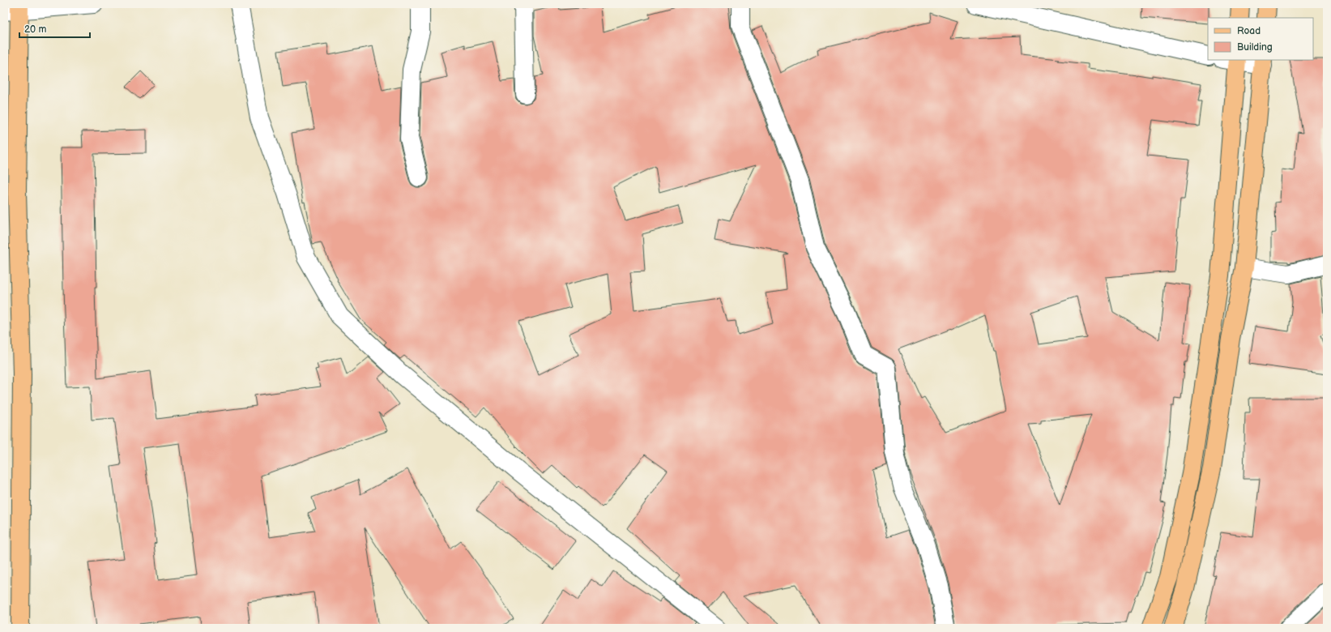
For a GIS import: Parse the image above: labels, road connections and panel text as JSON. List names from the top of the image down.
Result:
{
  "legend": ["Road", "Building"],
  "scale_bar": "20 m"
}
